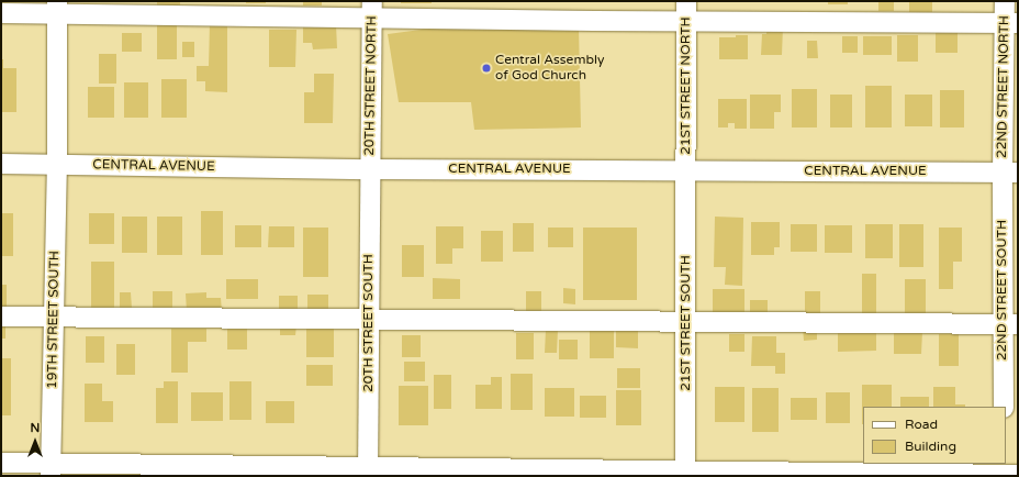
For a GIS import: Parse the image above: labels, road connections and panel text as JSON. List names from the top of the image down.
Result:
{
  "streets": {
    "street": [
      "20TH STREET NORTH",
      "21ST STREET NORTH",
      "22ND STREET NORTH",
      "CENTRAL AVENUE",
      "22ND STREET SOUTH",
      "19TH STREET SOUTH",
      "20TH STREET SOUTH",
      "21ST STREET SOUTH"
    ]
  },
  "crossings": [
    ["20TH STREET NORTH", "CENTRAL AVENUE"],
    ["20TH STREET NORTH", "20TH STREET SOUTH"],
    ["21ST STREET NORTH", "CENTRAL AVENUE"],
    ["21ST STREET NORTH", "21ST STREET SOUTH"],
    ["22ND STREET NORTH", "CENTRAL AVENUE"],
    ["22ND STREET NORTH", "22ND STREET SOUTH"],
    ["CENTRAL AVENUE", "22ND STREET SOUTH"],
    ["CENTRAL AVENUE", "19TH STREET SOUTH"],
    ["CENTRAL AVENUE", "20TH STREET SOUTH"],
    ["CENTRAL AVENUE", "21ST STREET SOUTH"]
  ],
  "places": ["Central Assembly of God Church"],
  "legend": ["Road", "Building"],
  "north": "top"
}
